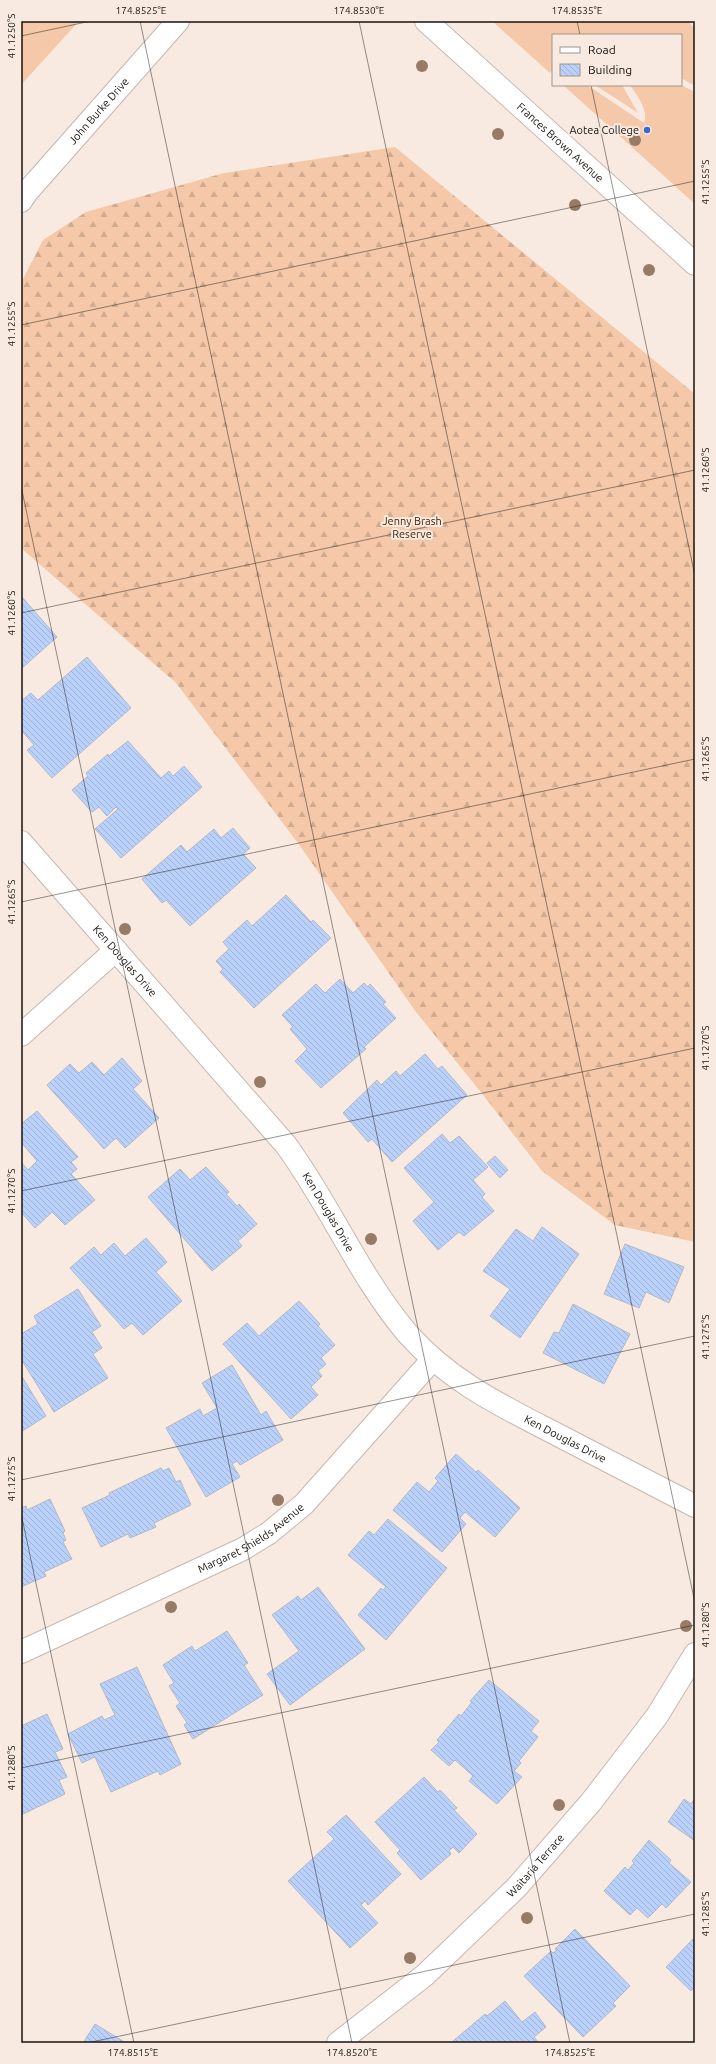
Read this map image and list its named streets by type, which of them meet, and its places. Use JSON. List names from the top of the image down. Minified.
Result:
{"streets":{"street":["John Burke Drive","Frances Brown Avenue","Ken Douglas Drive","Margaret Shields Avenue","Waitaria Terrace"]},"crossings":[["Ken Douglas Drive","Margaret Shields Avenue"]],"parks":["Jenny Brash Reserve"],"places":["Aotea College"],"legend":["Road","Building"],"coordinates":["174.8525°E","174.8530°E","174.8535°E","41.1250°S","41.1255°S","41.1260°S","41.1265°S","41.1270°S","41.1275°S","41.1280°S","41.1285°S","174.8515°E","174.8520°E"]}
